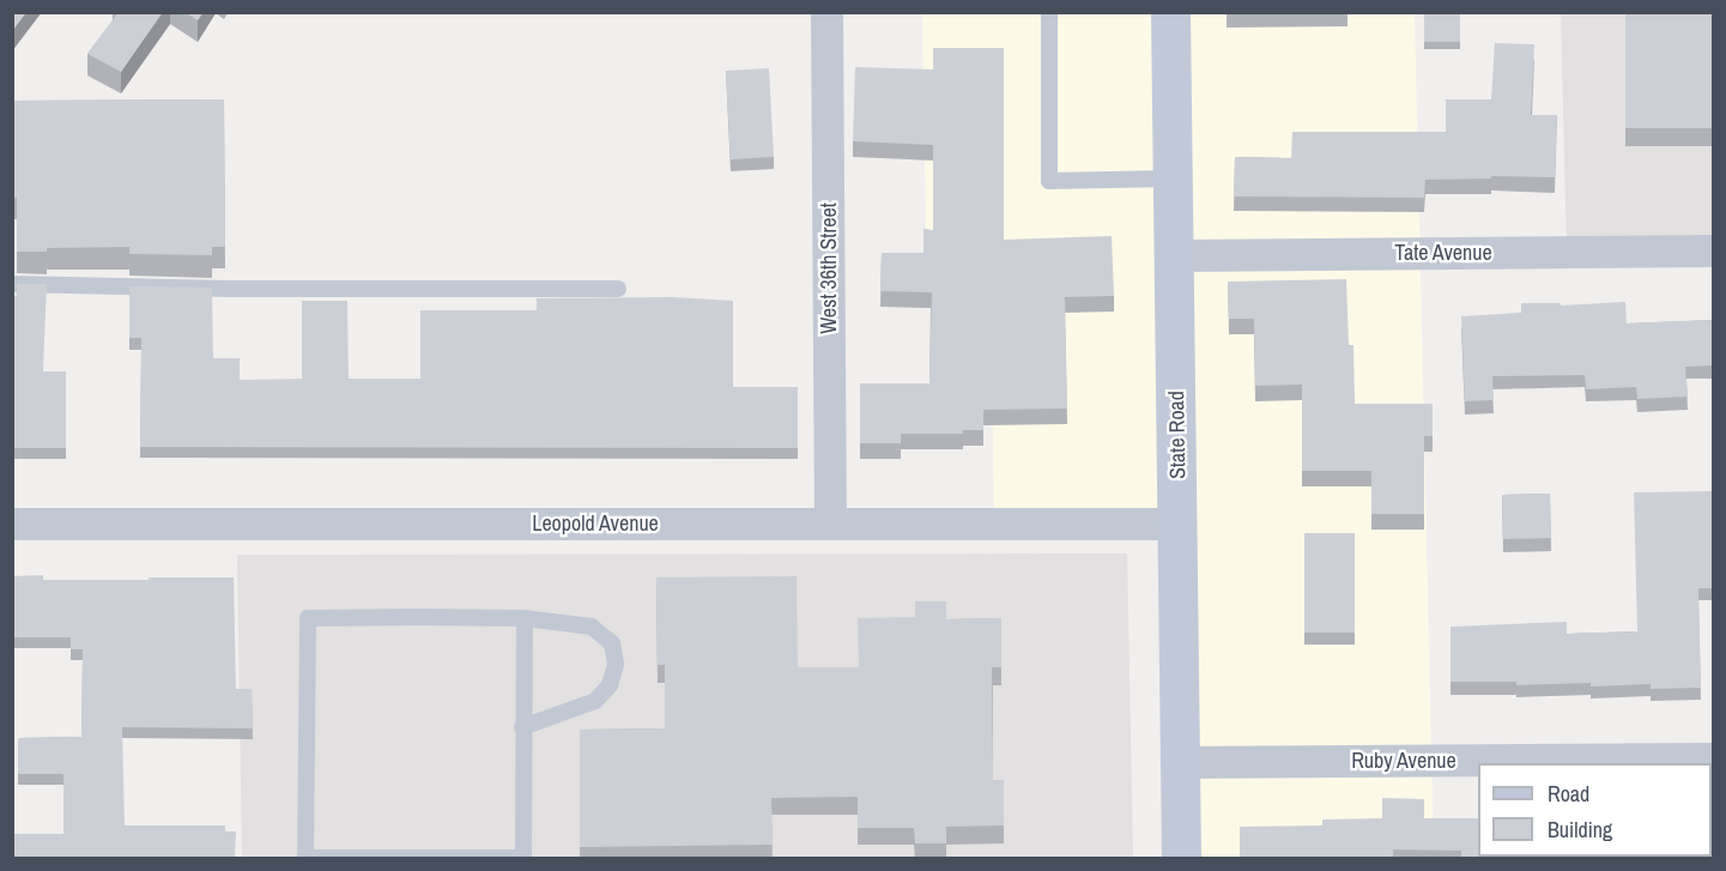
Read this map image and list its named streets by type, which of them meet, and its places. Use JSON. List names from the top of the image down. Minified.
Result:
{"streets":{"main road":["State Road"],"street":["Tate Avenue","West 36th Street","Leopold Avenue","Ruby Avenue"]},"crossings":[["Tate Avenue","State Road"],["West 36th Street","Leopold Avenue"],["State Road","Leopold Avenue"],["State Road","Ruby Avenue"]],"legend":["Road","Building"]}
